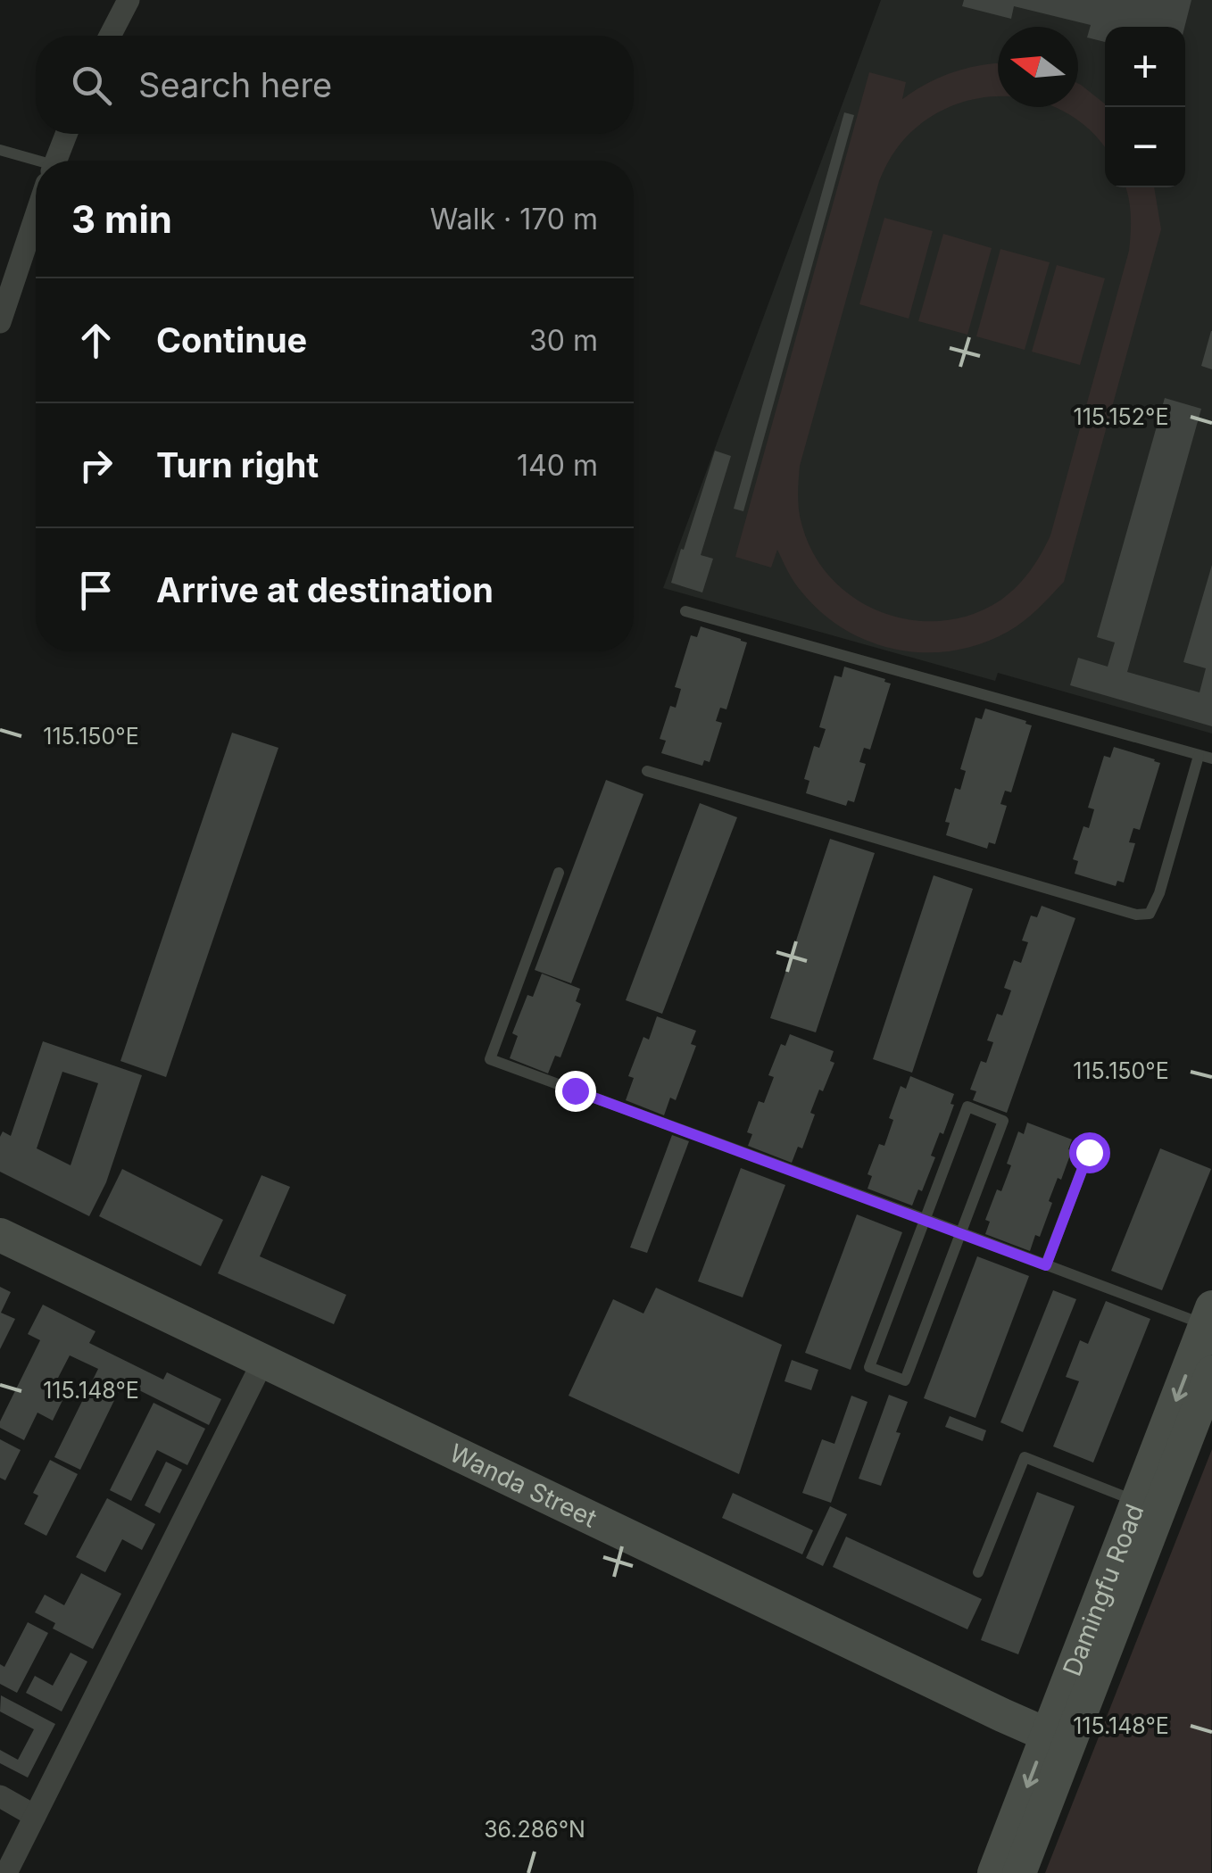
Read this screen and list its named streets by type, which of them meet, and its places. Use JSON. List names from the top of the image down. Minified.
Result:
{"streets":{"street":["Wanda Street","Damingfu Road"]},"crossings":[["Wanda Street","Damingfu Road"]],"north":"left","page":{"map_buttons":["+","−"],"search":"Search here","heading":["3 min","Walk · 170 m"],"list":[["Continue","30 m"],["Turn right","140 m"],"Arrive at destination"]},"coordinates":["115.152°E","115.150°E","115.148°E","36.286°N"]}
